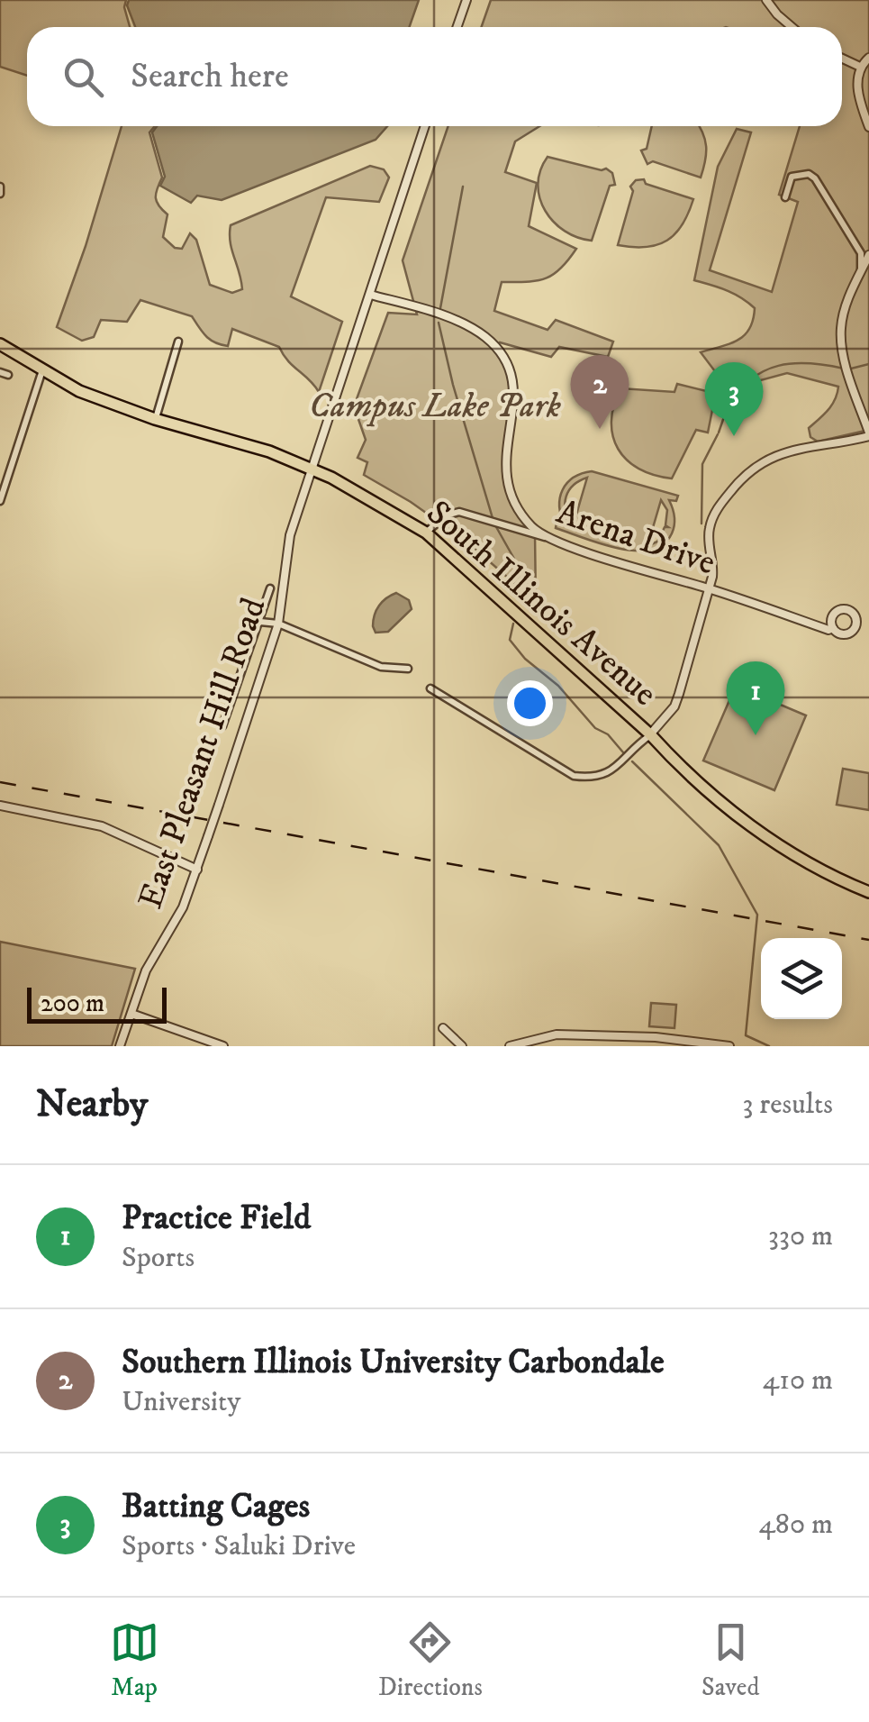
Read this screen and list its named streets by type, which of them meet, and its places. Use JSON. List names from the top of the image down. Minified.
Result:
{"streets":{"highway":["South Illinois Avenue"],"street":["Arena Drive","East Pleasant Hill Road"]},"crossings":[["Arena Drive","East Pleasant Hill Road"],["South Illinois Avenue","East Pleasant Hill Road"]],"parks":["Campus Lake Park"],"scale_bar":"200 m","page":{"search":"Search here","pins":["2","3","1"],"scale":"200 m","heading":["Nearby","3 results"],"list":[{"mark":"1","name":"Practice Field","note":"Sports","value":"330 m"},{"mark":"2","name":"Southern Illinois University Carbondale","note":"University","value":"410 m"},{"mark":"3","name":"Batting Cages","note":"Sports · Saluki Drive","value":"480 m"}],"nav":["Map","Directions","Saved"]}}
